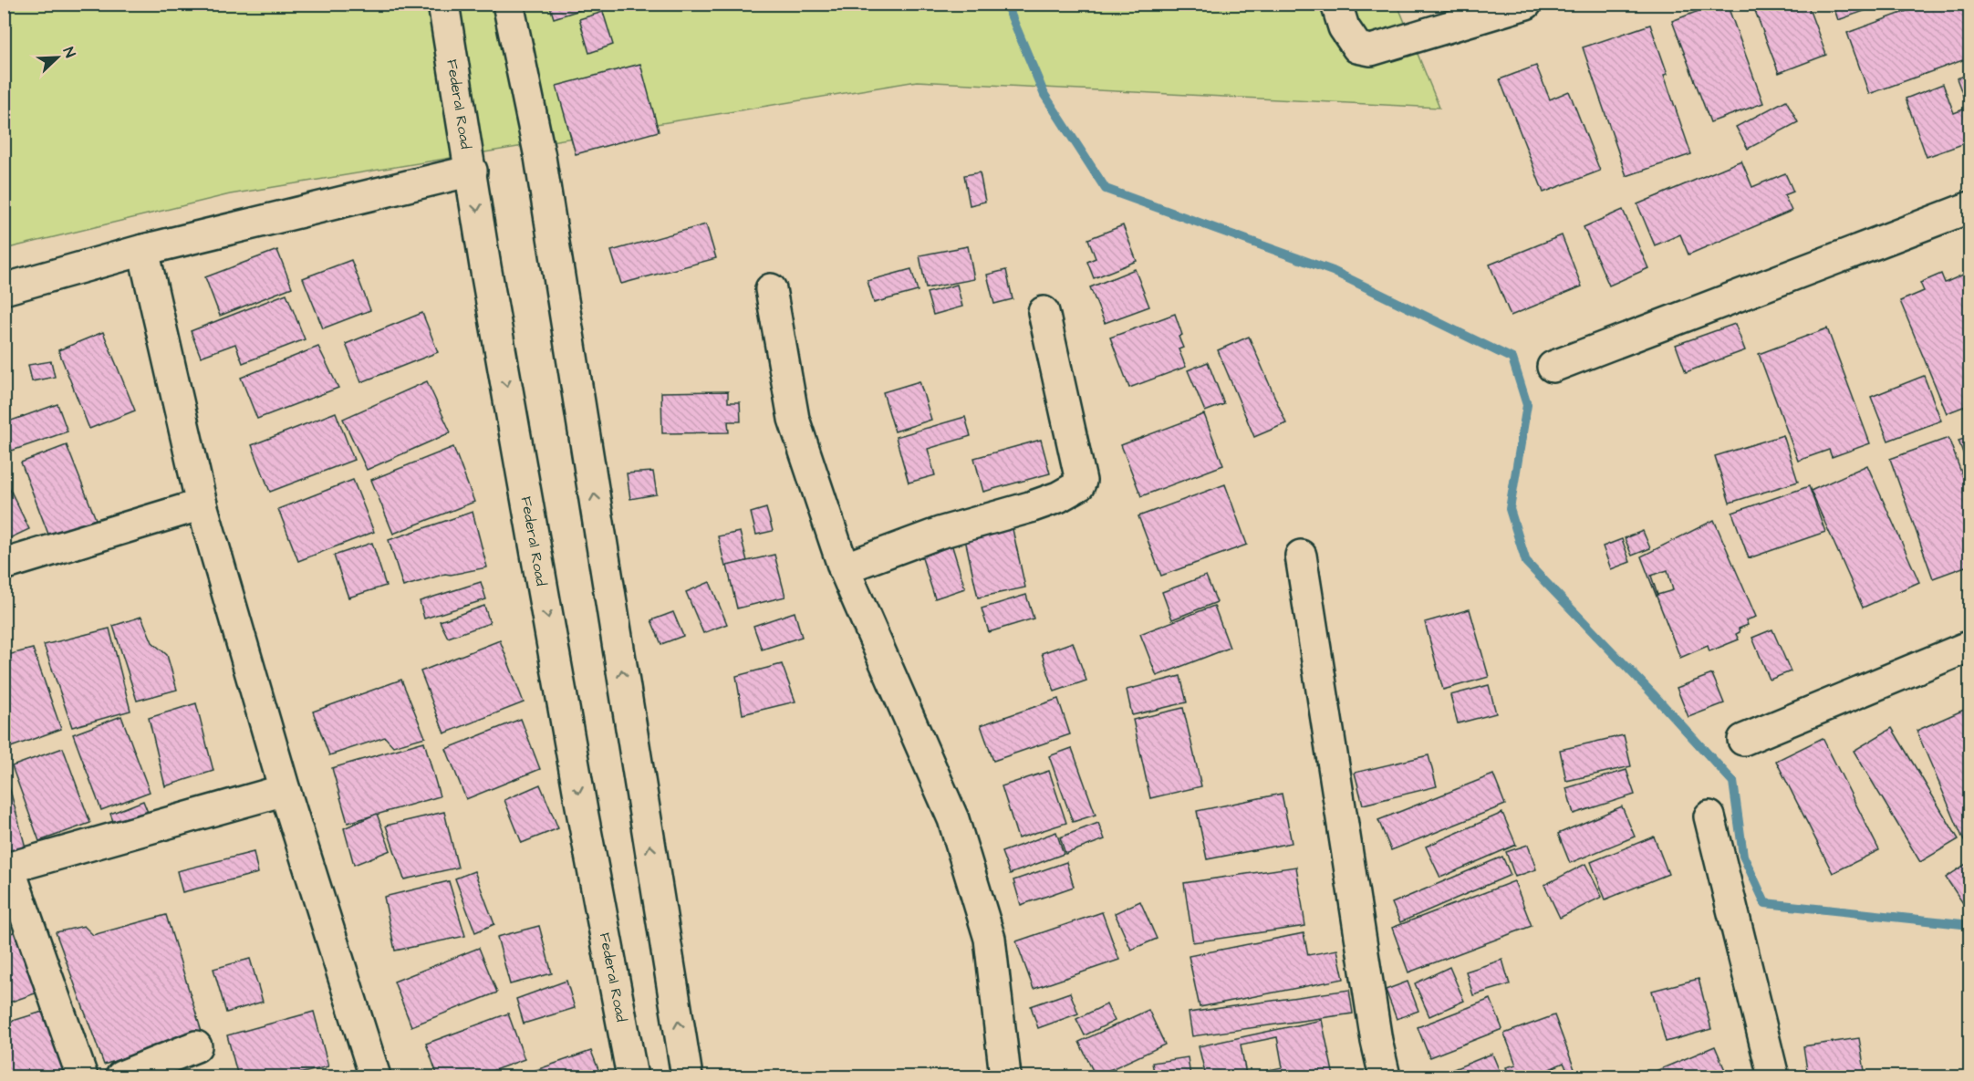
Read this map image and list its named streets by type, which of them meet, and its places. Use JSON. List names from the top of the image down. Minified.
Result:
{"streets":{"street":["Federal Road"]},"north":"top right"}
